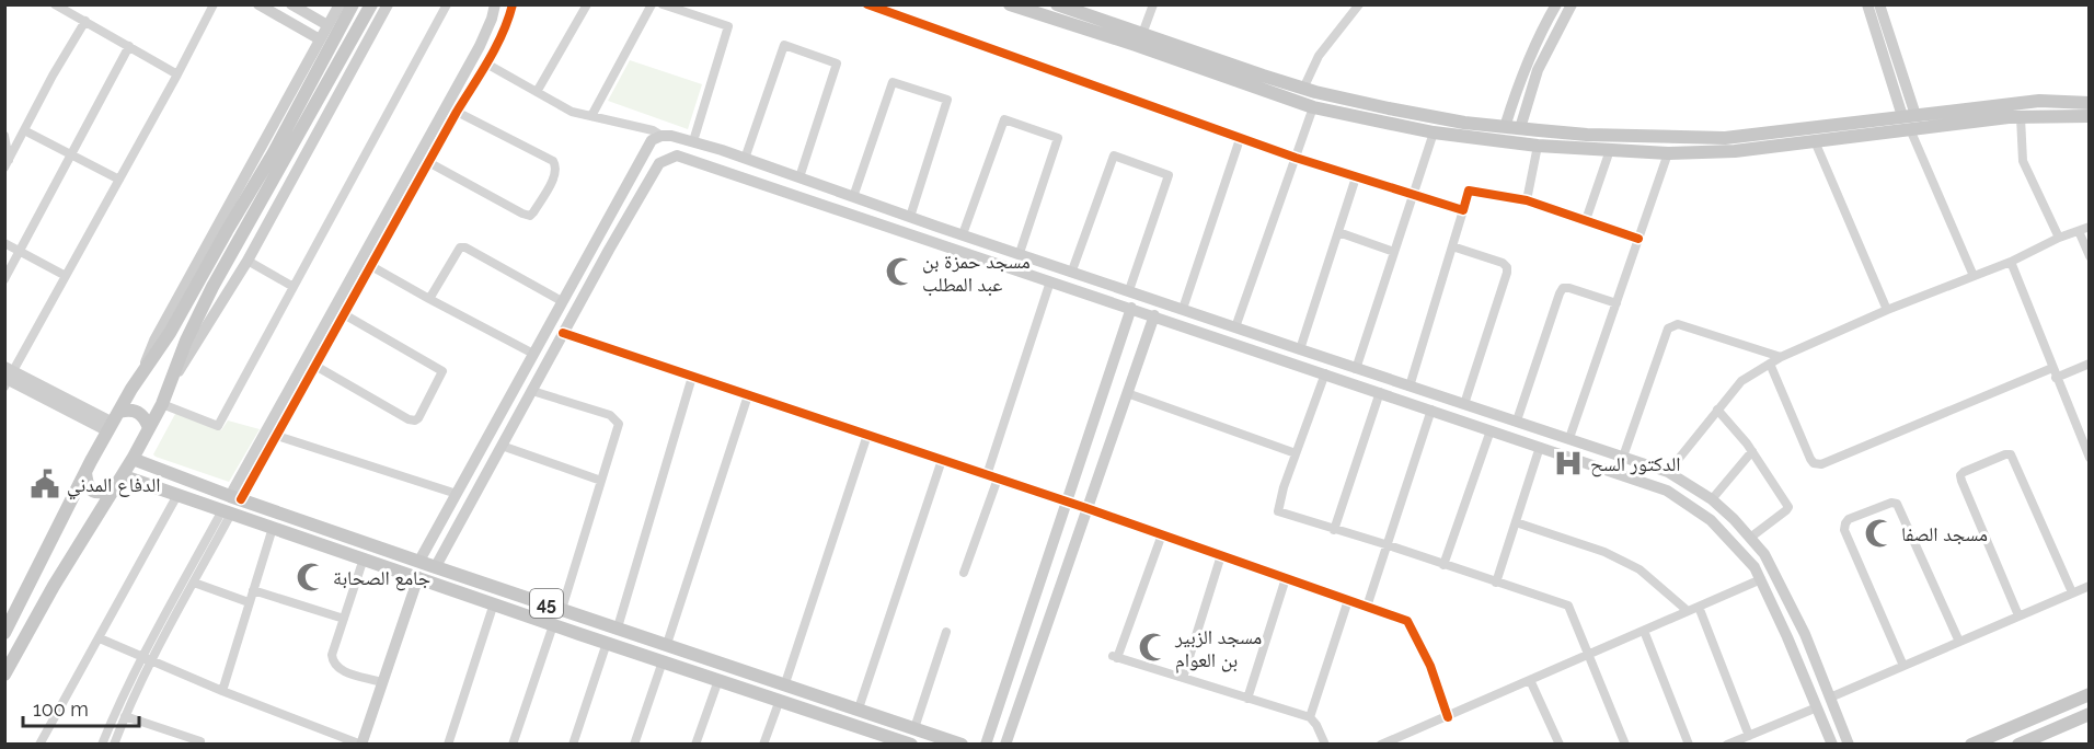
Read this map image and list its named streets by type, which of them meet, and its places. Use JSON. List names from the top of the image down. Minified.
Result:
{"streets":{"main road":["45"]},"places":{"mosque":["مسجد حمزة بن عبد المطلب","مسجد الصفا","جامع الصحابة","مسجد الزبير بن العوام"],"hospital":["الدكتور السح"],"public building":["الدفاع المدني"]},"scale_bar":"100 m"}
